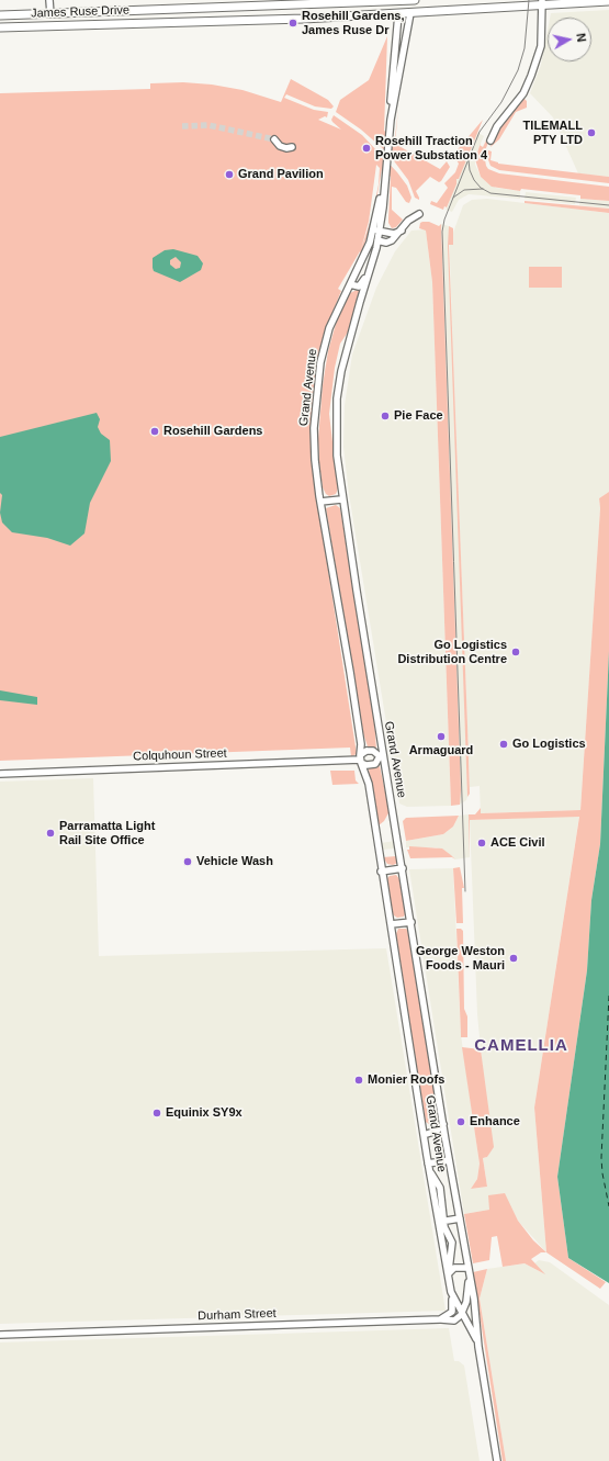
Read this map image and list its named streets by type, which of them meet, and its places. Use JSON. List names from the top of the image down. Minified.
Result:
{"streets":{"main road":["James Ruse Drive"],"street":["Grand Avenue","Colquhoun Street","Durham Street"]},"crossings":[["James Ruse Drive","Grand Avenue"],["Grand Avenue","Colquhoun Street"],["Grand Avenue","Durham Street"]],"districts":["CAMELLIA"],"places":["Rosehill Gardens, James Ruse Dr","TILEMALL PTY LTD","Rosehill Traction Power Substation 4","Grand Pavilion","Pie Face","Rosehill Gardens","Go Logistics Distribution Centre","Armaguard","Go Logistics","Parramatta Light Rail Site Office","ACE Civil","Vehicle Wash","George Weston Foods - Mauri","Monier Roofs","Equinix SY9x","Enhance"],"north":"right"}
